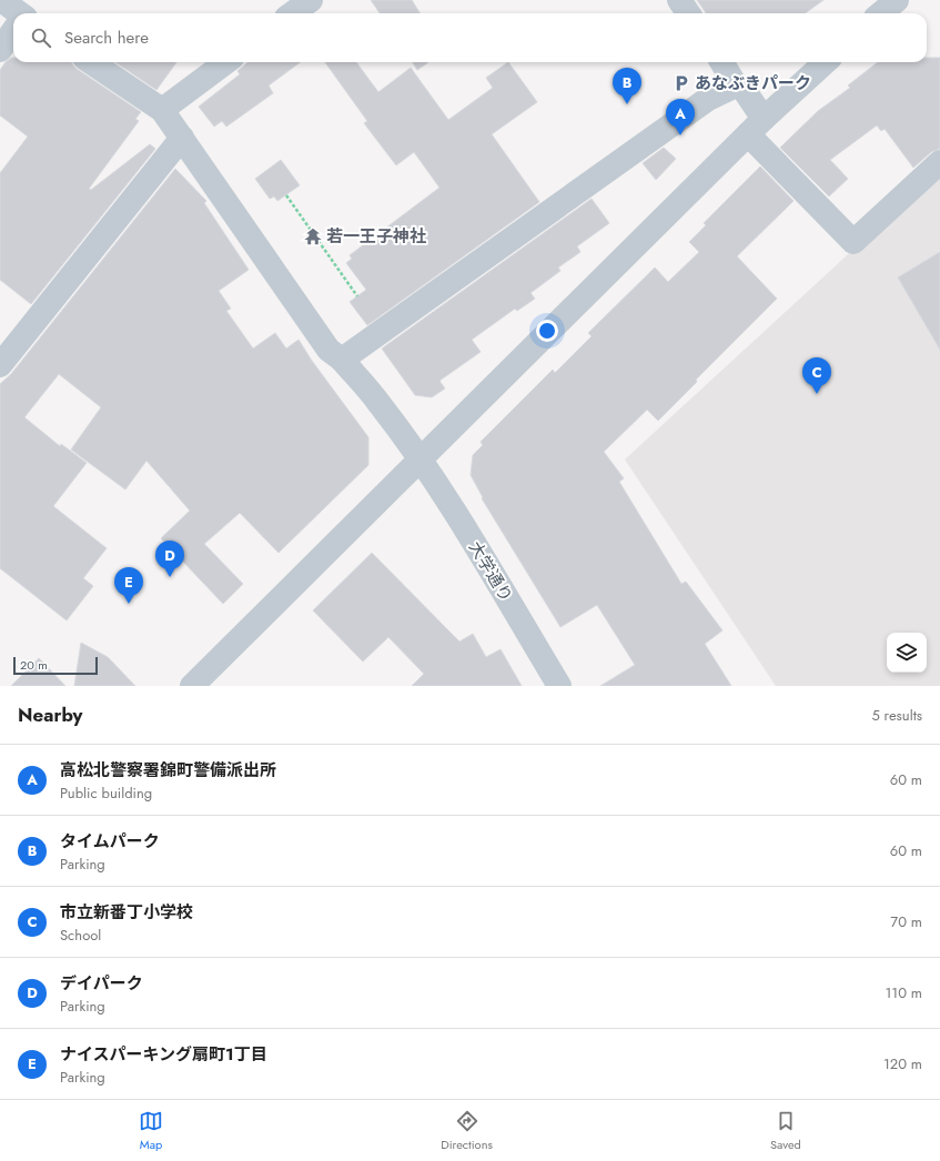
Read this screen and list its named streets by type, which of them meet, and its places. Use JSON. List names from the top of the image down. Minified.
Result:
{"streets":{"street":["大学通り"]},"places":{"parking":["あなぶきパーク"],"temple":["若一王子神社"]},"scale_bar":"20 m","page":{"search":"Search here","pins":["B","A","C","D","E"],"scale":"20 m","heading":["Nearby","5 results"],"list":[{"mark":"A","name":"高松北警察署錦町警備派出所","note":"Public building","value":"60 m"},{"mark":"B","name":"タイムパーク","note":"Parking","value":"60 m"},{"mark":"C","name":"市立新番丁小学校","note":"School","value":"70 m"},{"mark":"D","name":"デイパーク","note":"Parking","value":"110 m"},{"mark":"E","name":"ナイスパーキング扇町1丁目","note":"Parking","value":"120 m"}],"nav":["Map","Directions","Saved"]}}
